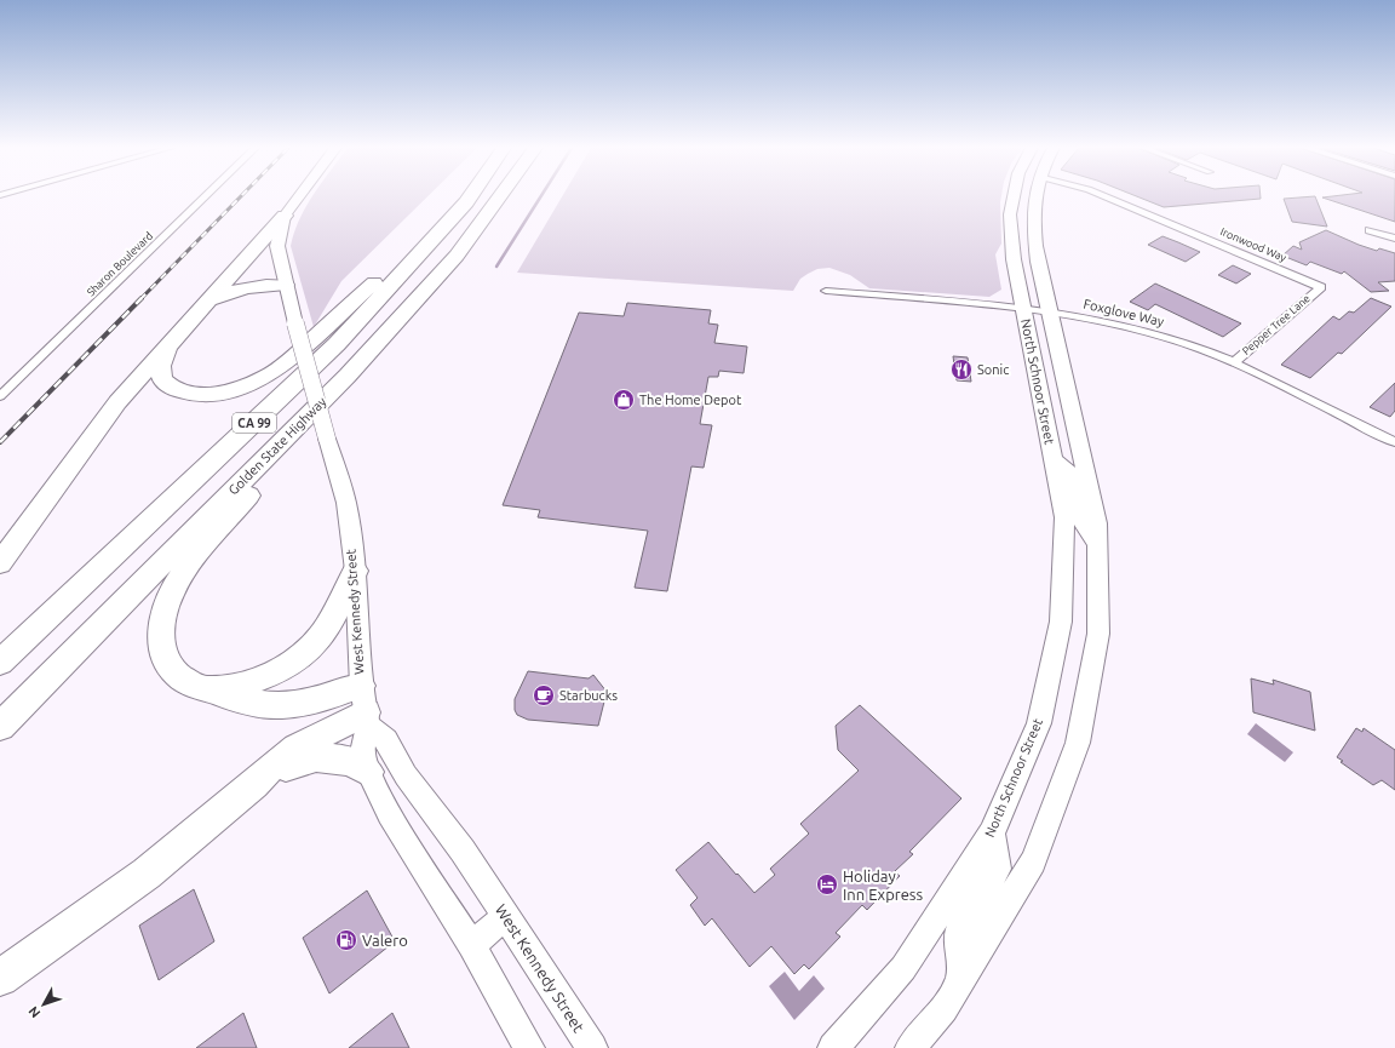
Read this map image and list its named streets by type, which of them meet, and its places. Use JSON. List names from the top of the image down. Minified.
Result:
{"streets":{"highway":["CA 99","Golden State Highway"],"street":["Ironwood Way","Sharon Boulevard","Foxglove Way","Pepper Tree Lane","North Schnoor Street","West Kennedy Street"]},"crossings":[["Ironwood Way","Pepper Tree Lane"],["Foxglove Way","Pepper Tree Lane"],["Foxglove Way","North Schnoor Street"]],"places":{"restaurant":["Sonic"],"shop":["The Home Depot"],"cafe":["Starbucks"],"hotel":["Holiday Inn Express"],"fuel station":["Valero"]},"north":"bottom left"}
